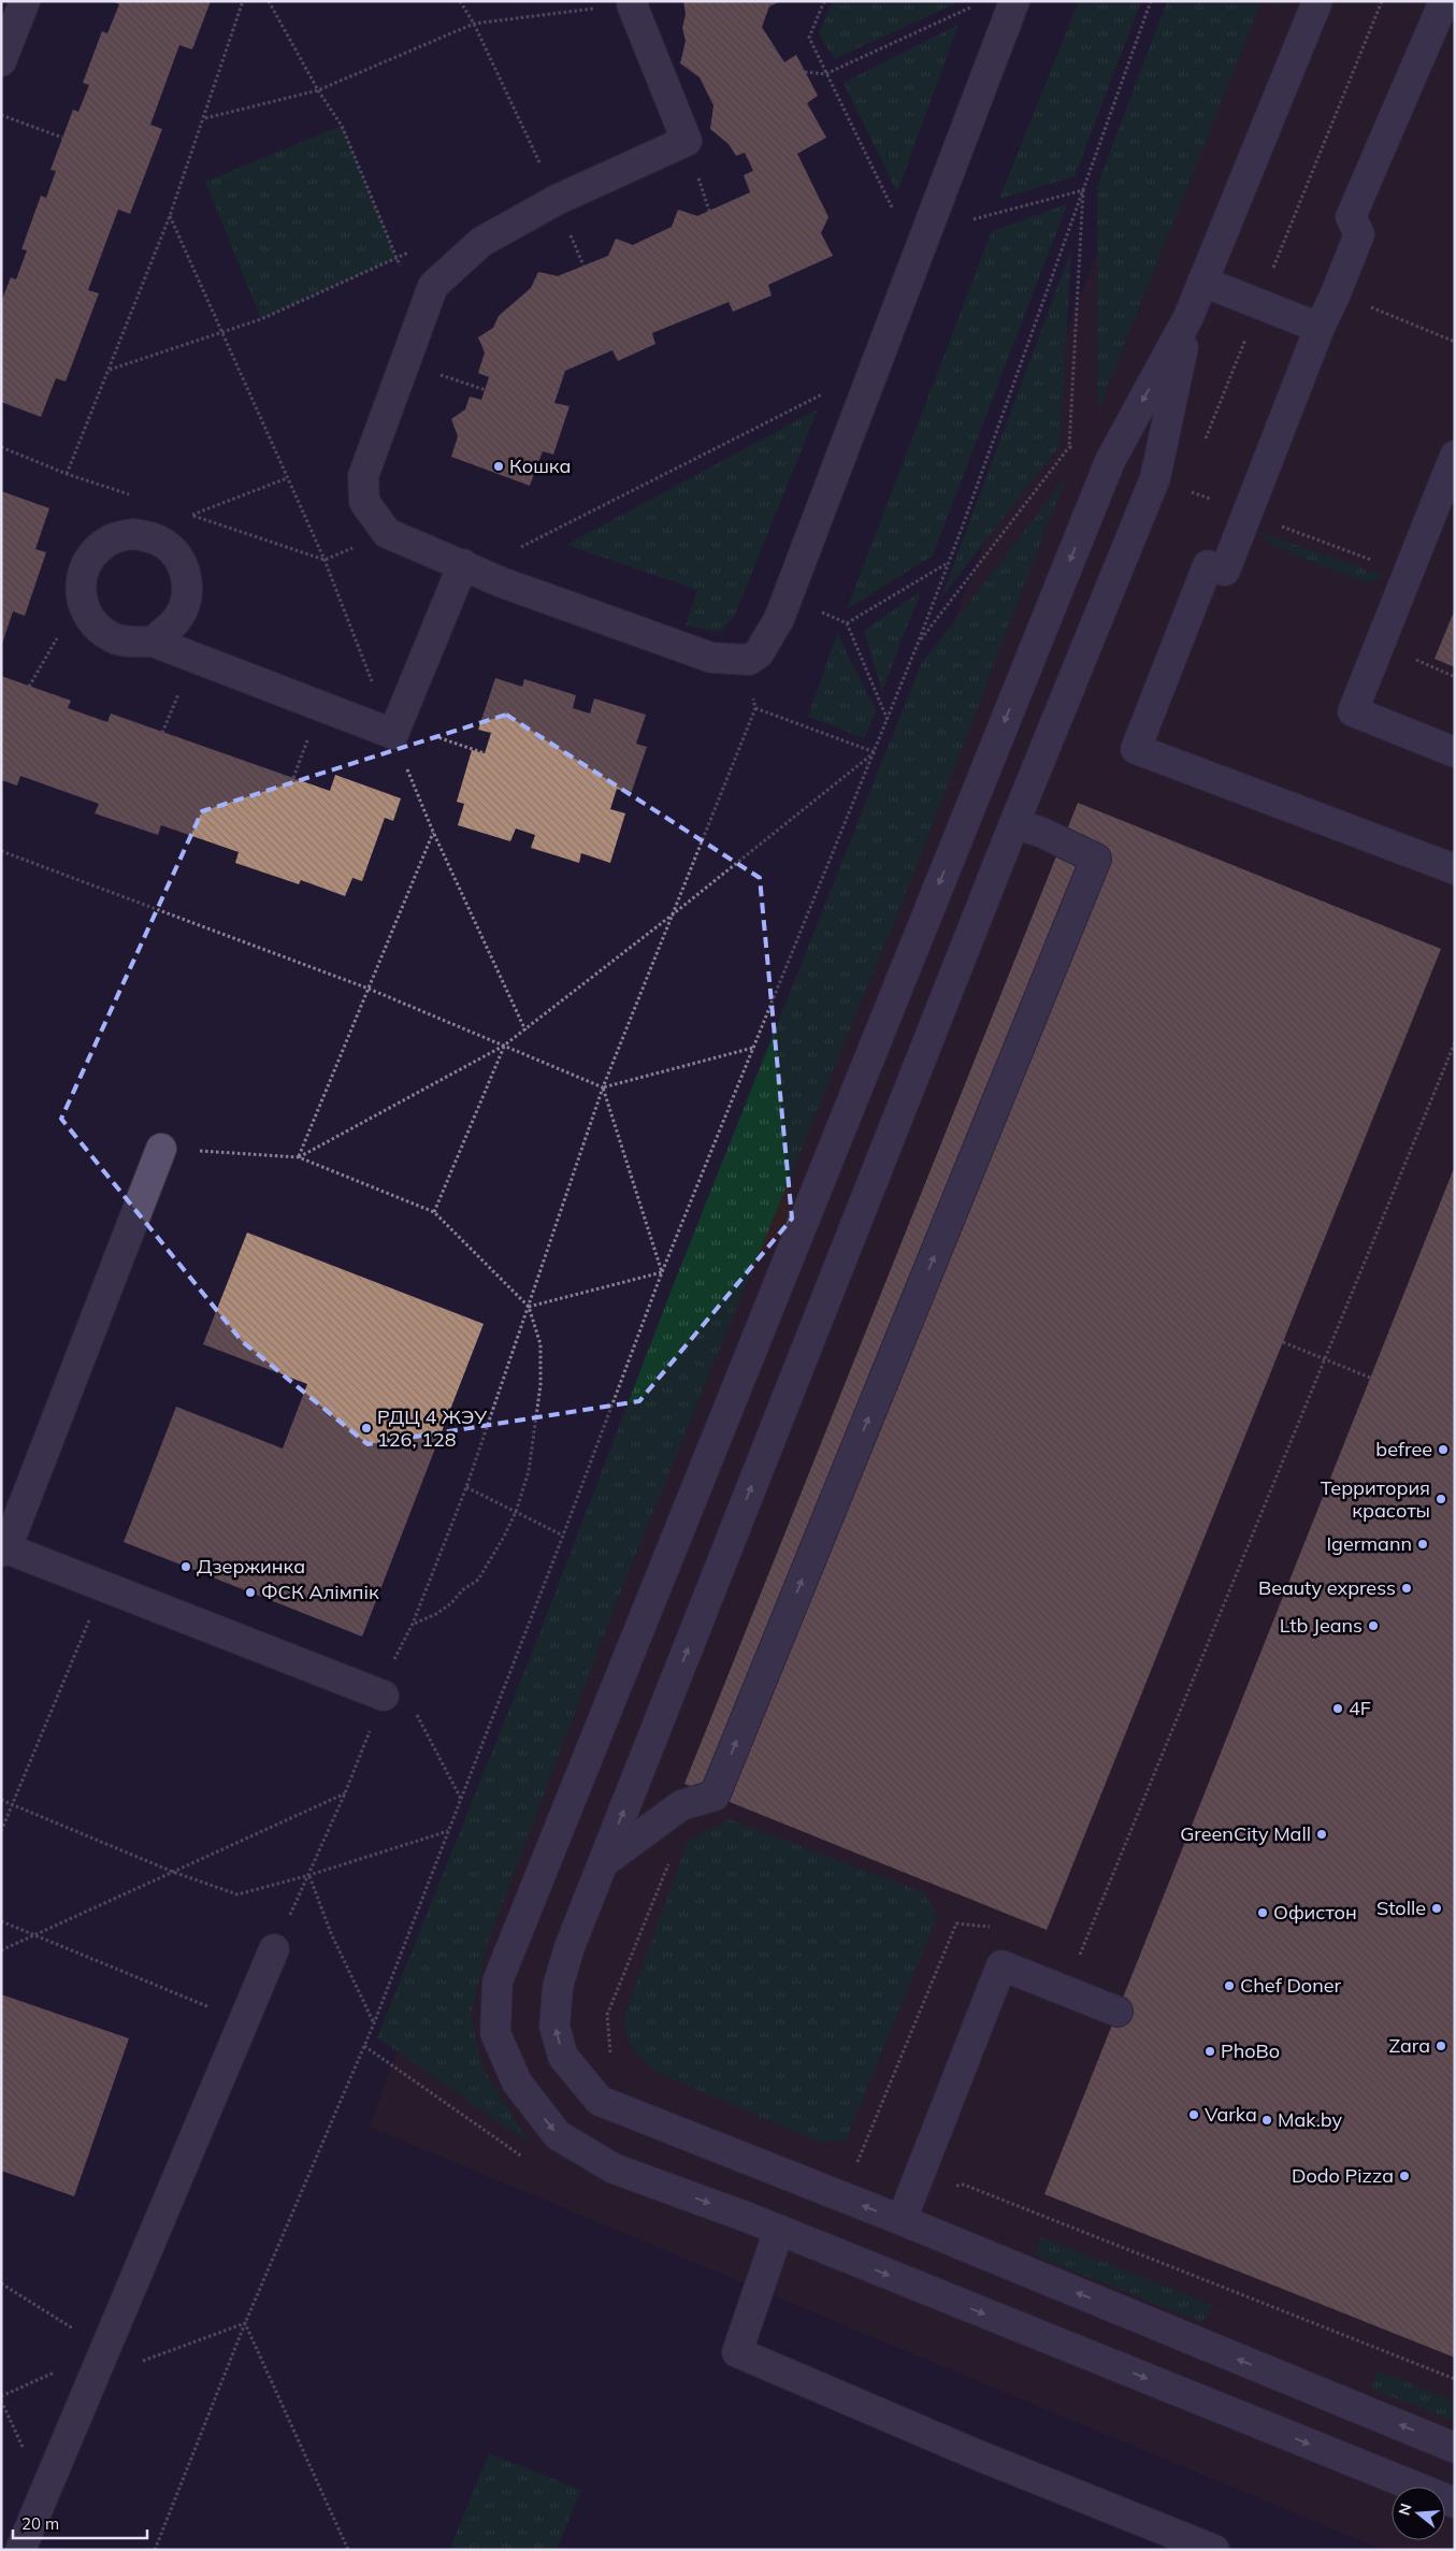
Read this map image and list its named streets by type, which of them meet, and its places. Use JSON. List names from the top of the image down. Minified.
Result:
{"places":["Кошка","РДЦ 4 ЖЭУ 126, 128","befree","Территория красоты","Igermann","Дзержинка","Beauty express","ФСК Алімпік","Ltb Jeans","4F","GreenCity Mall","Stolle","Офистон","Chef Doner","Zara","PhoBo","Varka","Mak.by","Dodo Pizza"],"scale_bar":"20 m","north":"left"}
